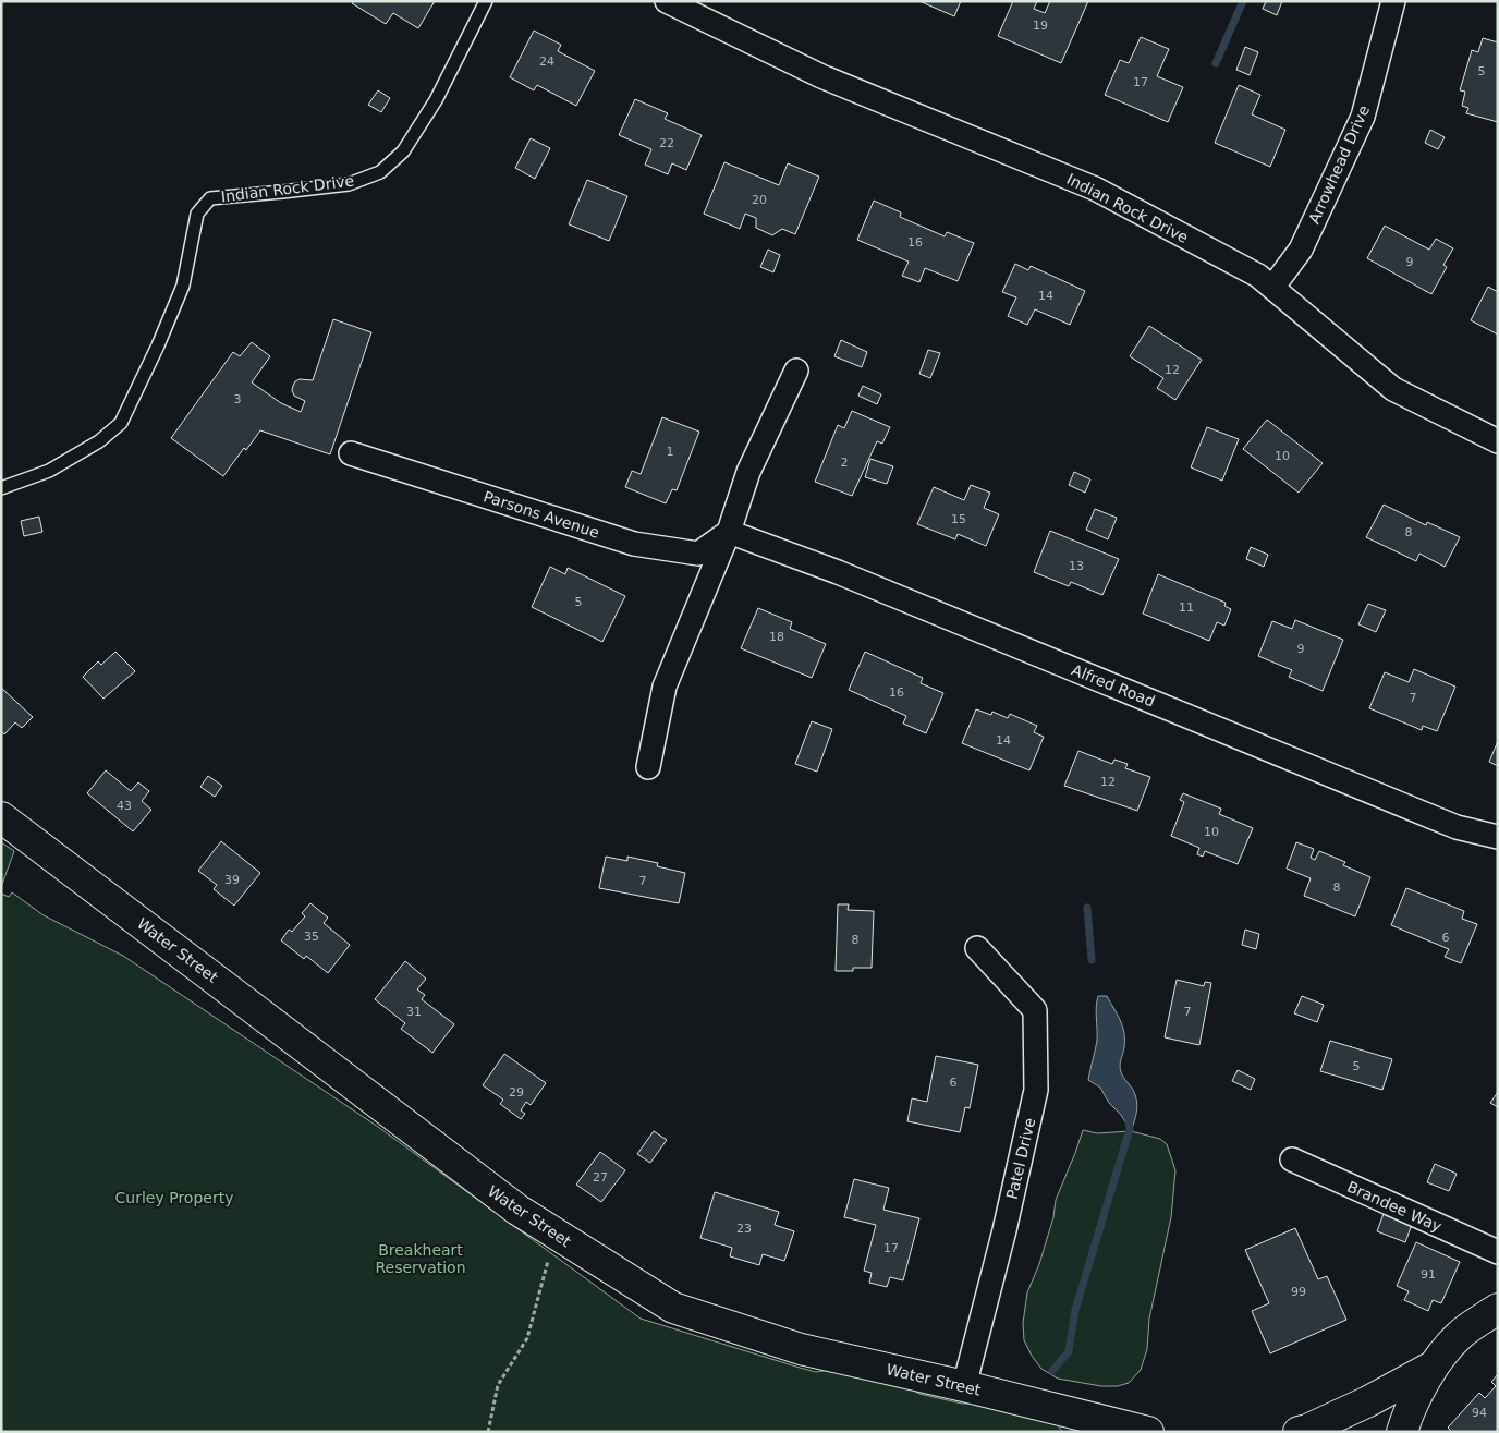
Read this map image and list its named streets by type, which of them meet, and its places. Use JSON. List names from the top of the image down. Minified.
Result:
{"streets":{"main road":["Water Street"],"street":["Arrowhead Drive","Indian Rock Drive","Parsons Avenue","Alfred Road","Patel Drive","Brandee Way"]},"crossings":[["Arrowhead Drive","Indian Rock Drive"],["Parsons Avenue","Alfred Road"],["Water Street","Patel Drive"]],"parks":["Curley Property","Breakheart Reservation"],"house_numbers":["19","24","5","17","22","20","16","9","14","12","3","1","10","2","15","8","13","5","11","18","9","16","7","14","12","43","10","39","7","8","35","6","8","31","7","5","6","29","27","23","17","91","99","94"]}
